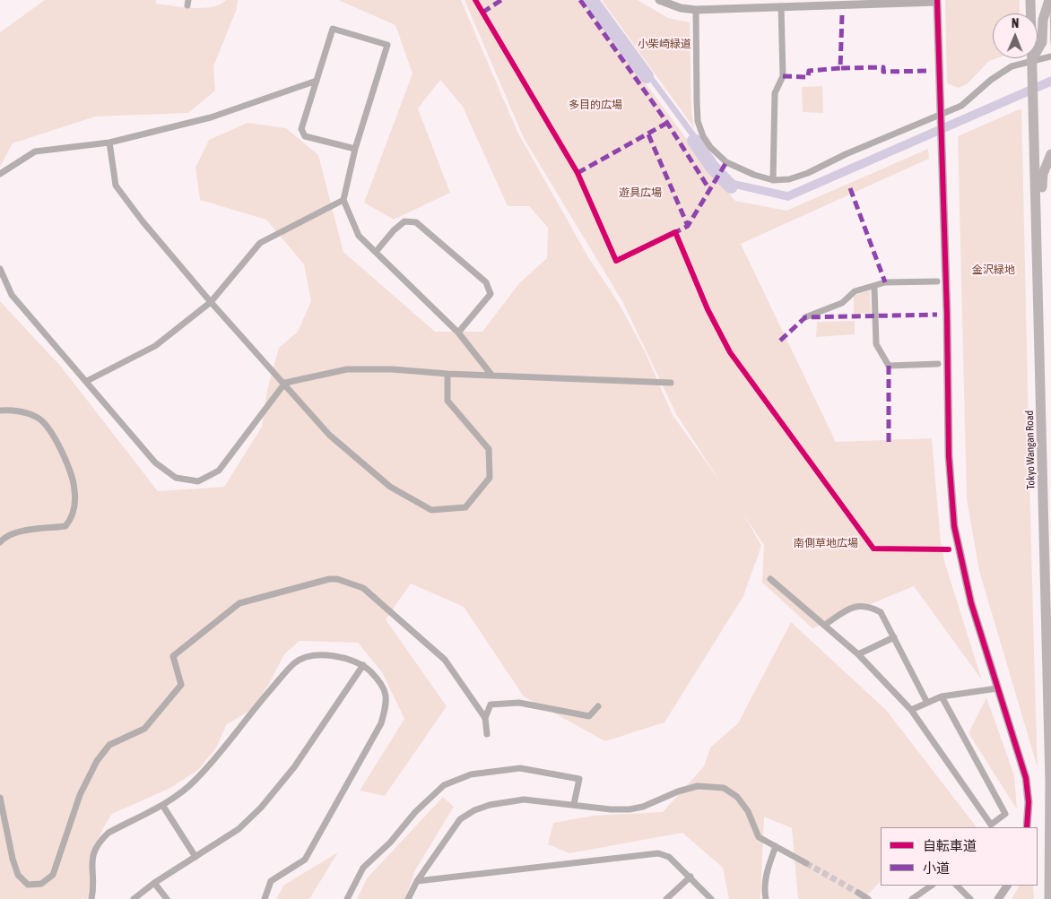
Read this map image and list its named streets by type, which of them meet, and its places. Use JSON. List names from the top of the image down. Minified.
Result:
{"streets":{"highway":["Tokyo Wangan Road"]},"parks":["小柴崎緑道","多目的広場","遊具広場","金沢緑地","南側草地広場"],"legend":["自転車道","小道"],"north":"top"}
